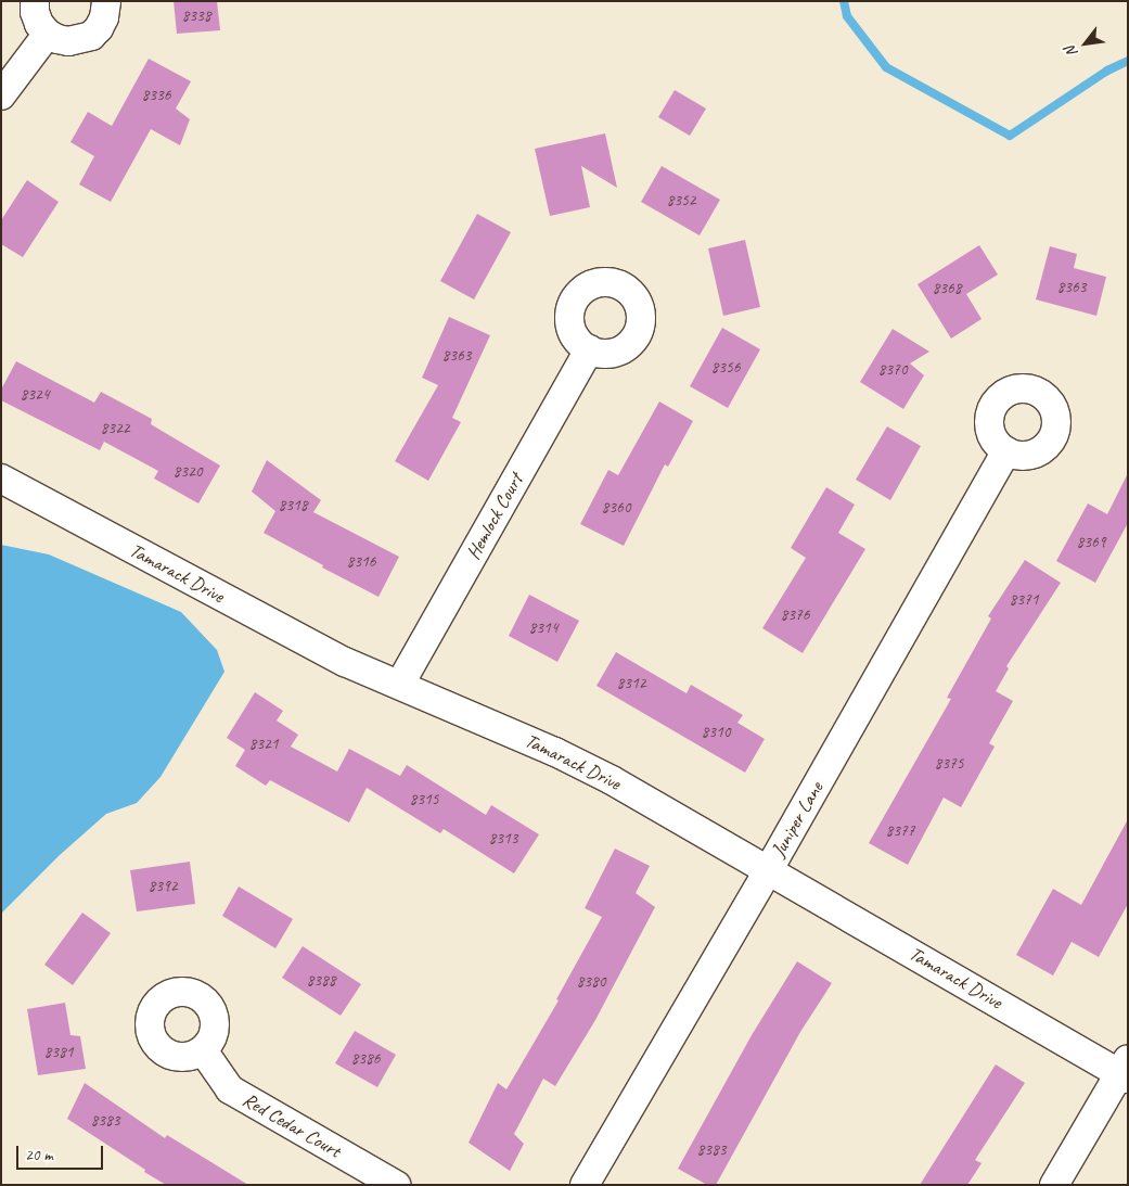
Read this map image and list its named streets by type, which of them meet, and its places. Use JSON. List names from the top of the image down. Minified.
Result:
{"streets":{"street":["Hemlock Court","Tamarack Drive","Juniper Lane","Red Cedar Court"]},"crossings":[["Hemlock Court","Tamarack Drive"],["Tamarack Drive","Juniper Lane"]],"house_numbers":["8338","8336","8352","8363","8368","8363","8356","8370","8324","8322","8320","8318","8360","8369","8316","8371","8376","8314","8312","8310","8321","8375","8315","8377","8313","8392","8388","8380","8381","8386","8383","8383"],"scale_bar":"20 m","north":"bottom left"}
